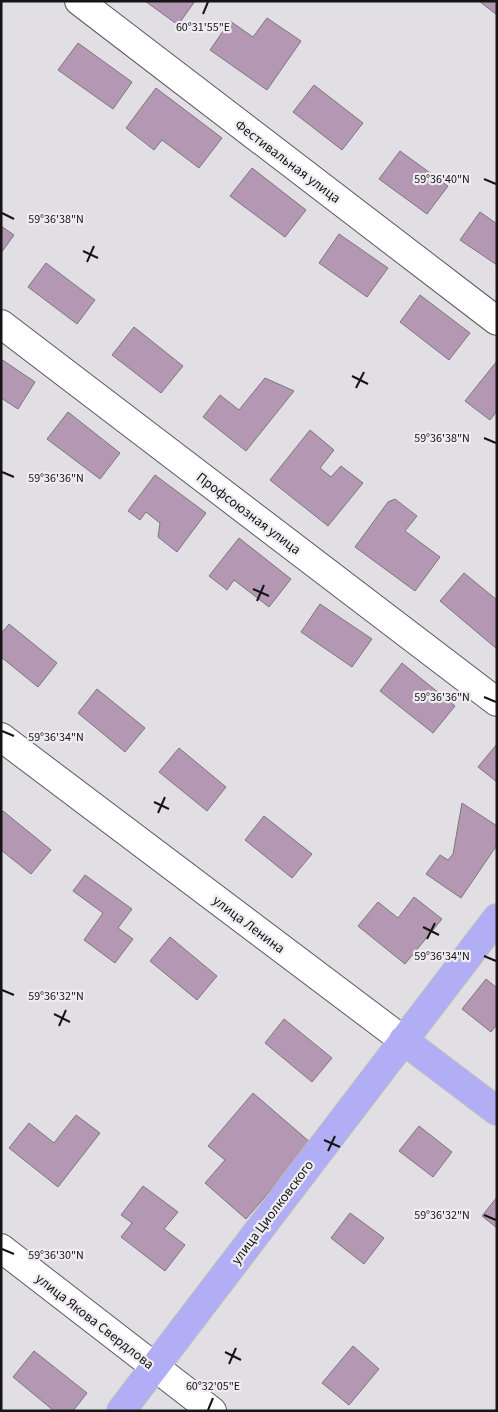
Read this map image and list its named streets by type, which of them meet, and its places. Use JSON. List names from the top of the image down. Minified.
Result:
{"streets":{"main road":["улица Ленина","улица Циолковского"],"street":["Фестивальная улица","Профсоюзная улица","улица Якова Свердлова"]},"crossings":[["улица Ленина","улица Циолковского"],["улица Циолковского","улица Якова Свердлова"]],"coordinates":["60°31'55\"E","59°36'40\"N","59°36'38\"N","59°36'36\"N","59°36'34\"N","59°36'32\"N","59°36'30\"N","60°32'05\"E"]}
